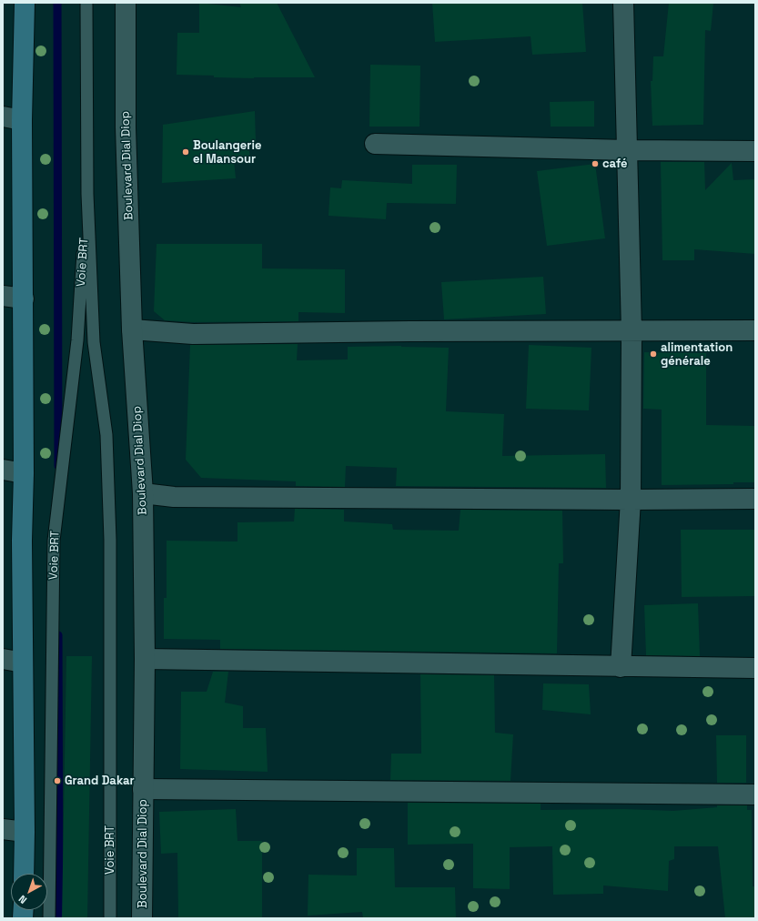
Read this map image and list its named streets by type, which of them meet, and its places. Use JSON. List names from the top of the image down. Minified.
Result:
{"streets":{"street":["Boulevard Dial Diop"],"lane":["Voie BRT"]},"places":["Boulangerie el Mansour","café","alimentation générale","Grand Dakar"],"north":"bottom left"}
